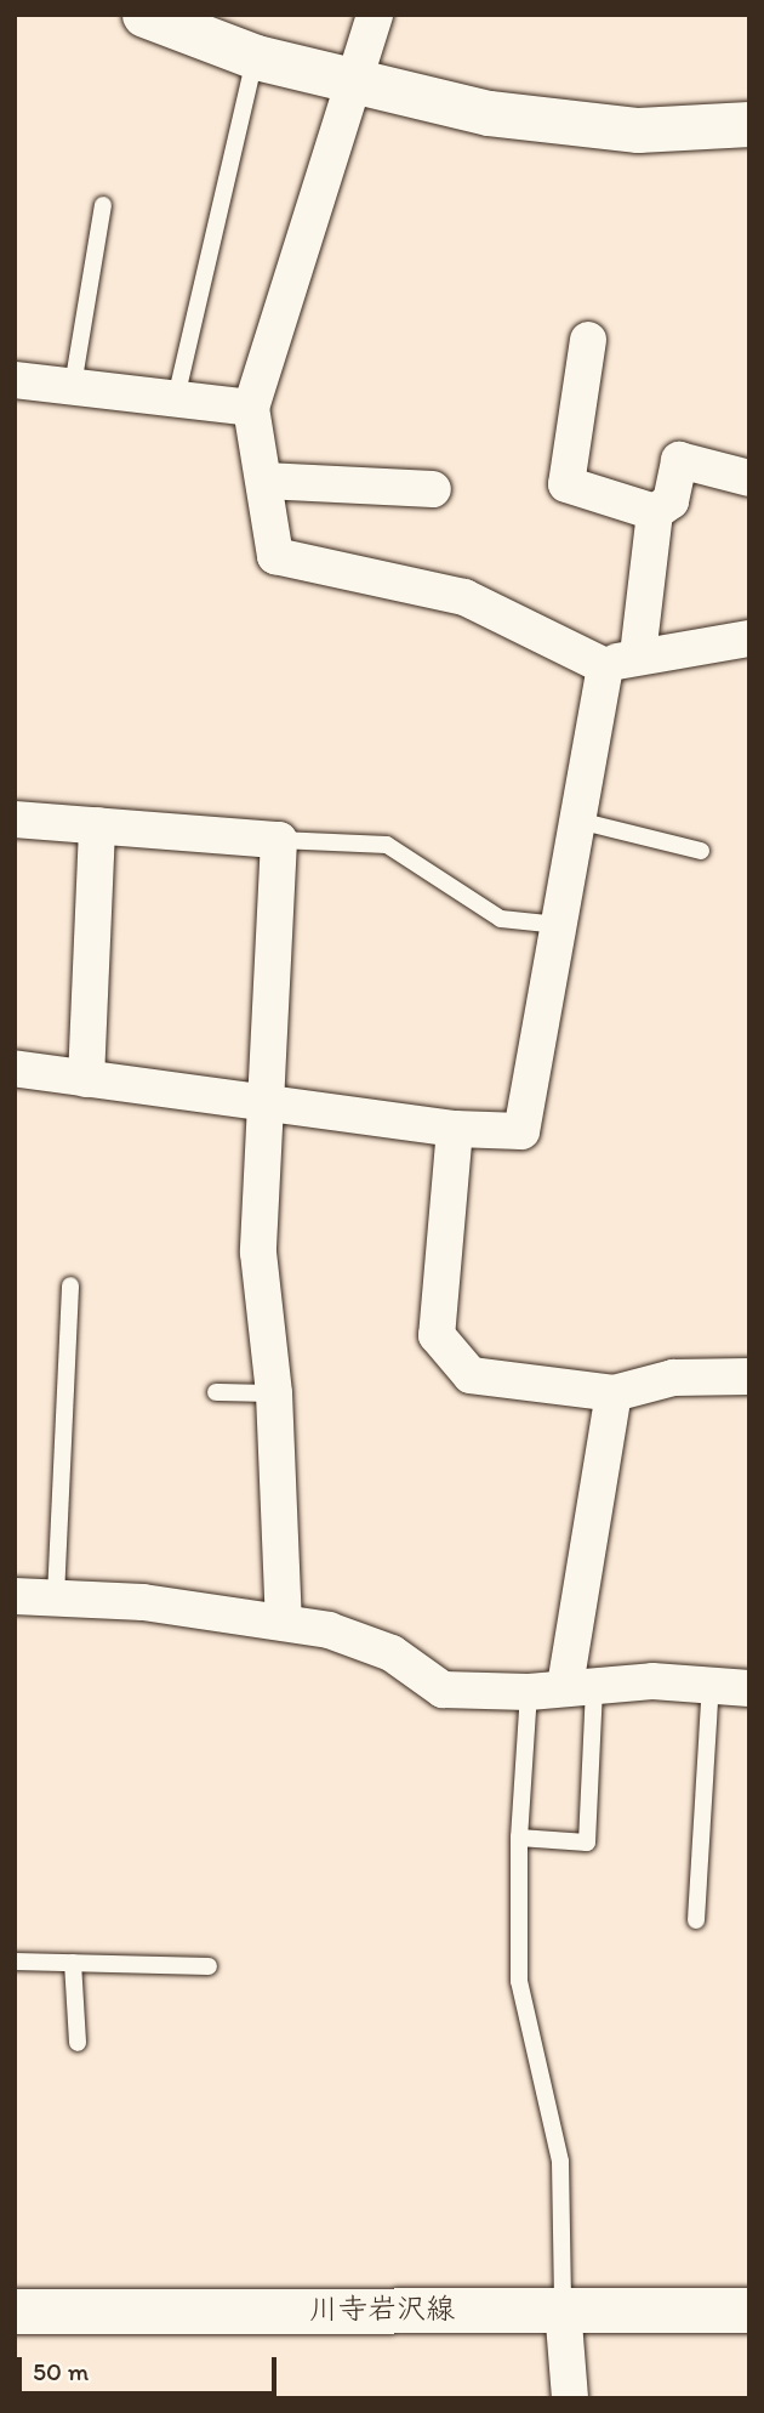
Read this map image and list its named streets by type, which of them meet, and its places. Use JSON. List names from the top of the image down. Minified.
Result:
{"streets":{"street":["川寺岩沢線"]},"scale_bar":"50 m"}
